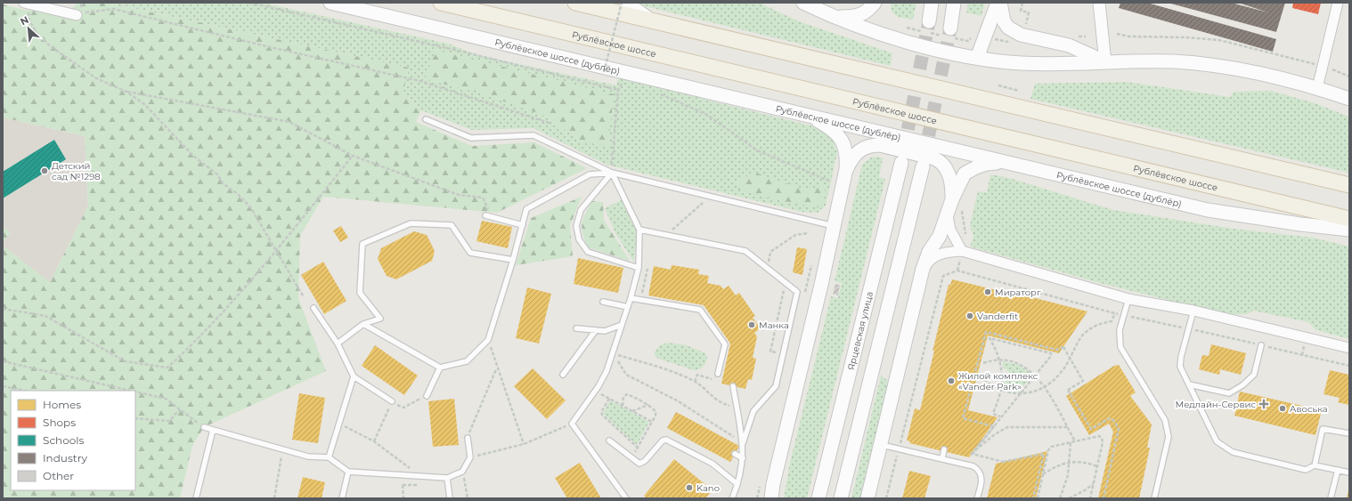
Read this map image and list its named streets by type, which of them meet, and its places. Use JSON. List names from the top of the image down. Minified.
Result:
{"streets":{"main road":["Рублёвское шоссе","Рублёвское шоссе (дублёр)","Ярцевская улица"]},"places":{"other":["Детский сад №1298","Мираторг","Vanderfit","Манка","Жилой комплекс «Vander Park»","Авоська","Kano"],"health":["Медлайн-Сервис"]},"legend":["Homes","Shops","Schools","Industry","Other"],"north":"top left"}
